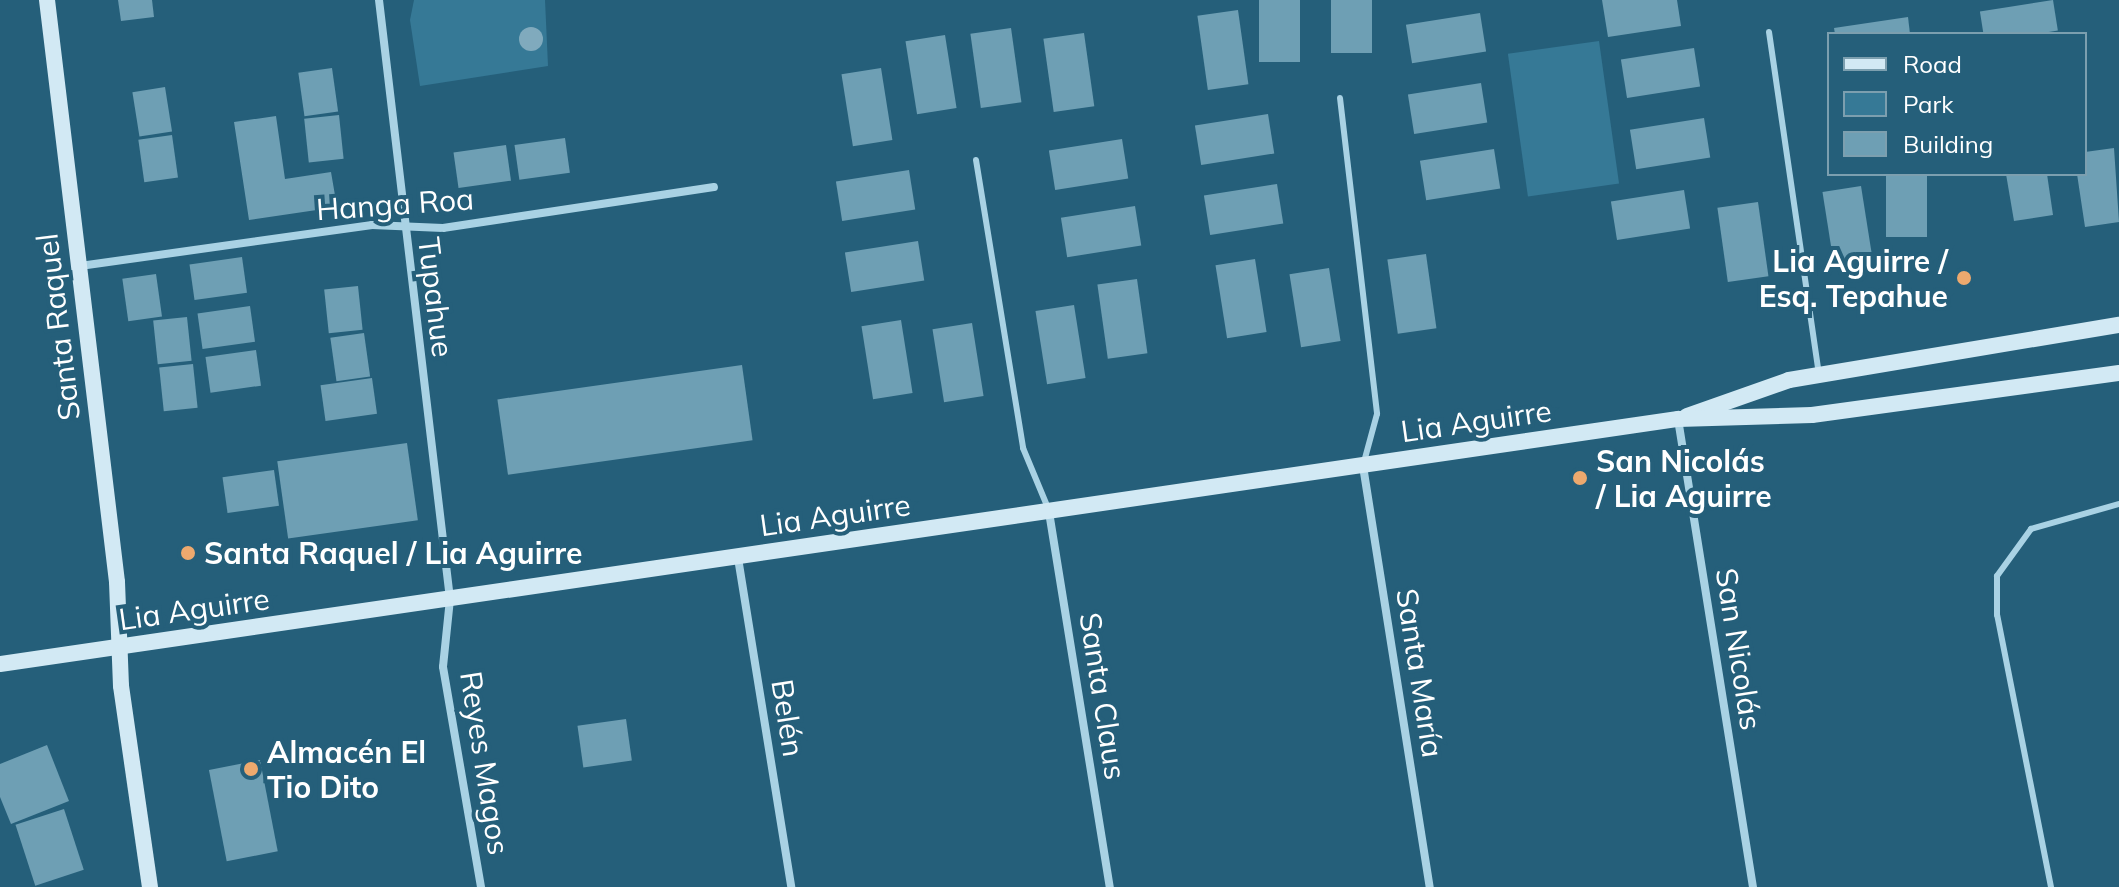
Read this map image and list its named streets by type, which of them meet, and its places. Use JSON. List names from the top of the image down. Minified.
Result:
{"streets":{"main road":["Santa Raquel","Lia Aguirre"],"street":["Hanga Roa","Tupahue","San Nicolás","Santa María","Santa Claus","Belén","Reyes Magos"]},"crossings":[["Hanga Roa","Tupahue"],["Hanga Roa","Santa Raquel"],["Tupahue","Lia Aguirre"],["Tupahue","Reyes Magos"],["Santa Raquel","Lia Aguirre"],["Lia Aguirre","San Nicolás"],["Lia Aguirre","Santa María"],["Lia Aguirre","Santa Claus"],["Lia Aguirre","Belén"],["Lia Aguirre","Reyes Magos"]],"places":["Lia Aguirre / Esq. Tepahue","San Nicolás / Lia Aguirre","Santa Raquel / Lia Aguirre","Almacén El Tio Dito"],"legend":["Road","Park","Building"]}
